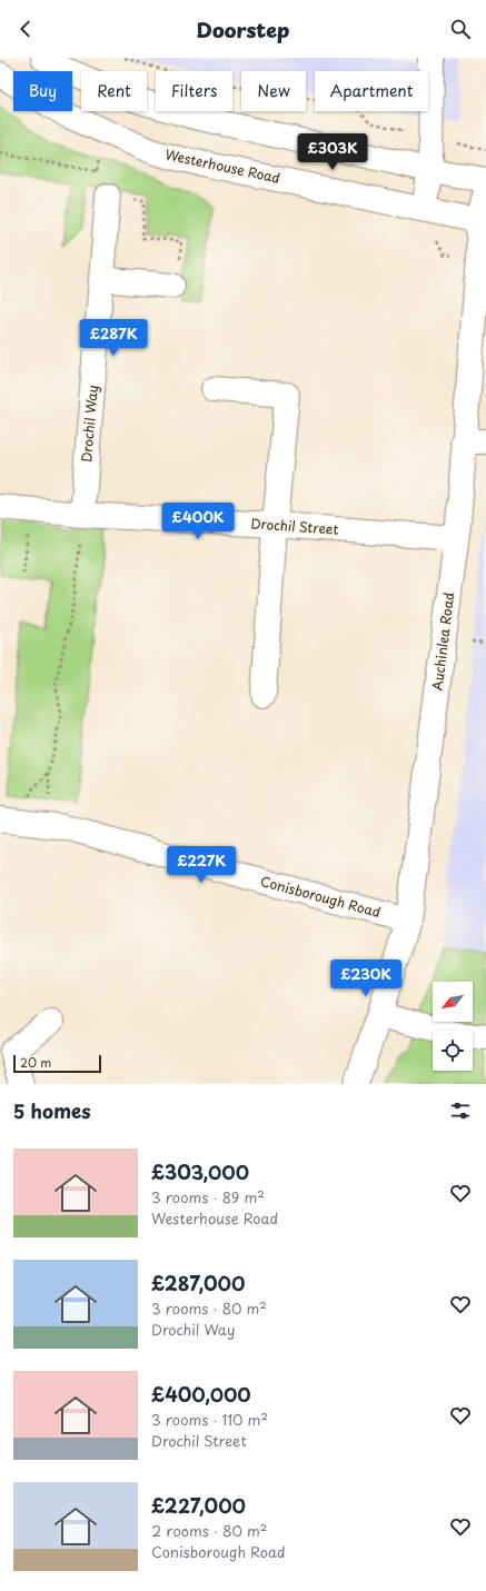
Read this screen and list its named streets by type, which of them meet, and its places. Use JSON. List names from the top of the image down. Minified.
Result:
{"streets":{"street":["Westerhouse Road","Drochil Way","Drochil Street","Auchinlea Road","Conisborough Road"]},"crossings":[["Westerhouse Road","Auchinlea Road"],["Drochil Way","Drochil Street"],["Drochil Street","Auchinlea Road"],["Auchinlea Road","Conisborough Road"]],"scale_bar":"20 m","north":"bottom left","page":{"header":"Doorstep","chip":["Buy","Rent","Filters","New","Apartment"],"price":["£303K","£287K","£400K","£227K","£230K"],"scale":"20 m","heading":"5 homes","list":[{"name":"£303,000","note":"3 rooms · 89 m² · Westerhouse Road"},{"name":"£287,000","note":"3 rooms · 80 m² · Drochil Way"},{"name":"£400,000","note":"3 rooms · 110 m² · Drochil Street"},{"name":"£227,000","note":"2 rooms · 80 m² · Conisborough Road"}]}}
